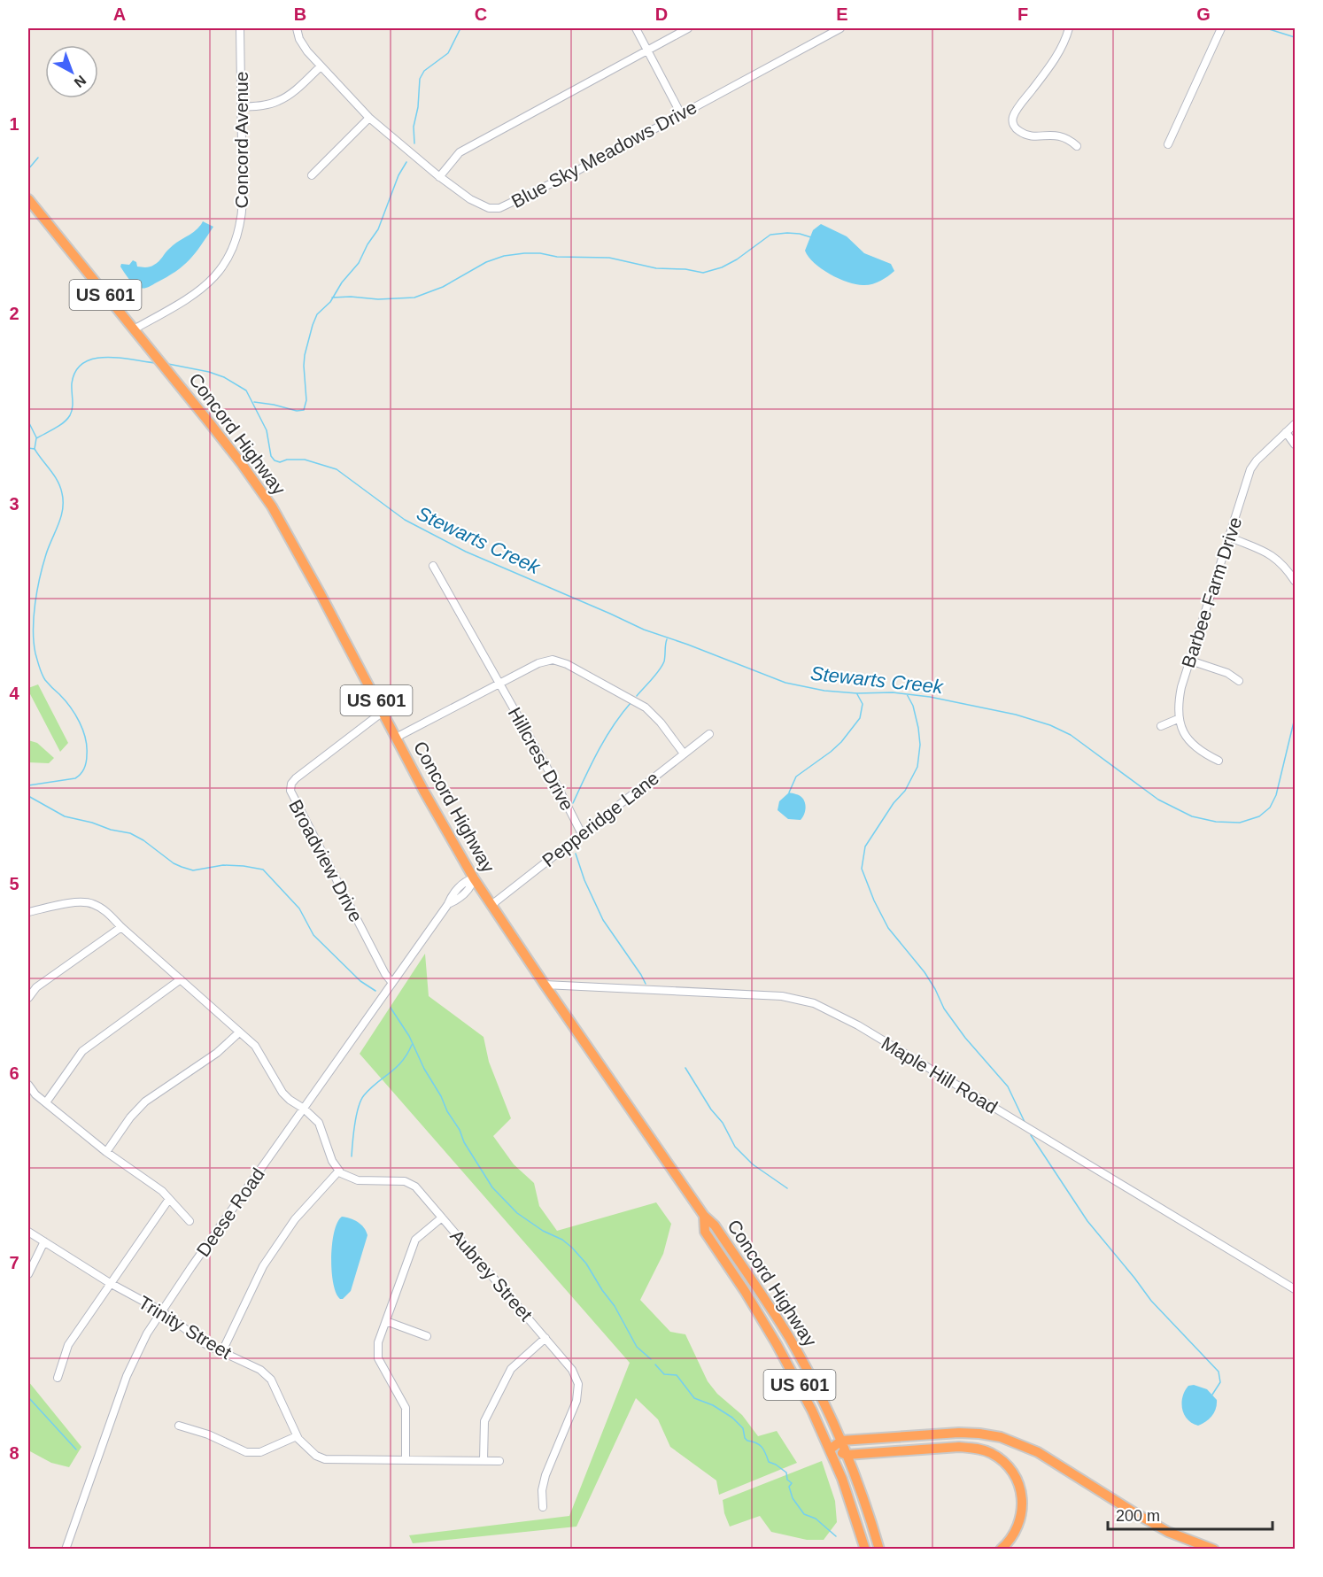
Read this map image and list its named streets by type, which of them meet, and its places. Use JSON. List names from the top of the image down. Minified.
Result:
{"streets":{"highway":["US 601","Concord Highway"],"street":["Concord Avenue","Blue Sky Meadows Drive","Barbee Farm Drive","Hillcrest Drive","Pepperidge Lane","Broadview Drive","Maple Hill Road","Deese Road","Aubrey Street","Trinity Street"]},"crossings":[["Concord Avenue","US 601"],["Concord Avenue","Concord Highway"],["US 601","Concord Highway"],["Concord Highway","Pepperidge Lane"],["Concord Highway","Broadview Drive"],["Concord Highway","Maple Hill Road"],["Concord Highway","Deese Road"],["Hillcrest Drive","Pepperidge Lane"],["Broadview Drive","Deese Road"],["Deese Road","Trinity Street"]],"water":["Stewarts Creek"],"scale_bar":"200 m","north":"bottom right","grid":{"columns":["A","B","C","D","E","F","G"],"rows":["1","2","3","4","5","6","7","8"]}}
